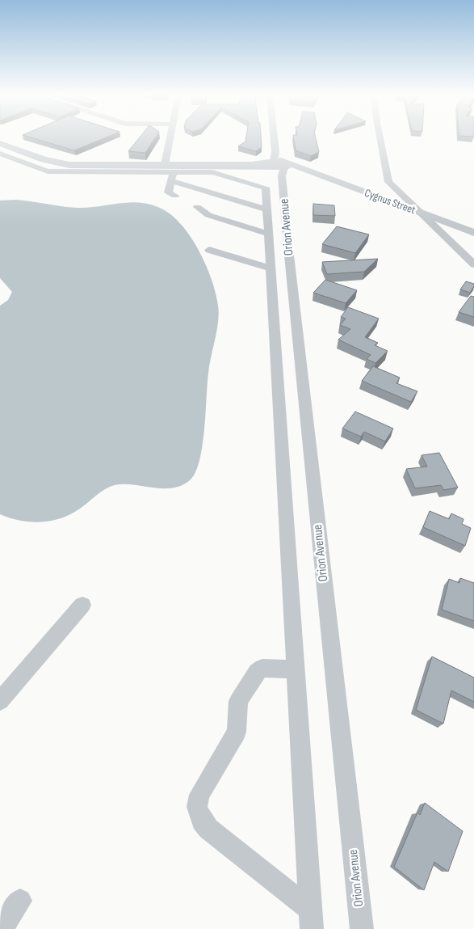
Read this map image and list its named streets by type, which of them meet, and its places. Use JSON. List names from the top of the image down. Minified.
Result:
{"streets":{"street":["Cygnus Street","Orion Avenue"]},"crossings":[["Cygnus Street","Orion Avenue"]]}
